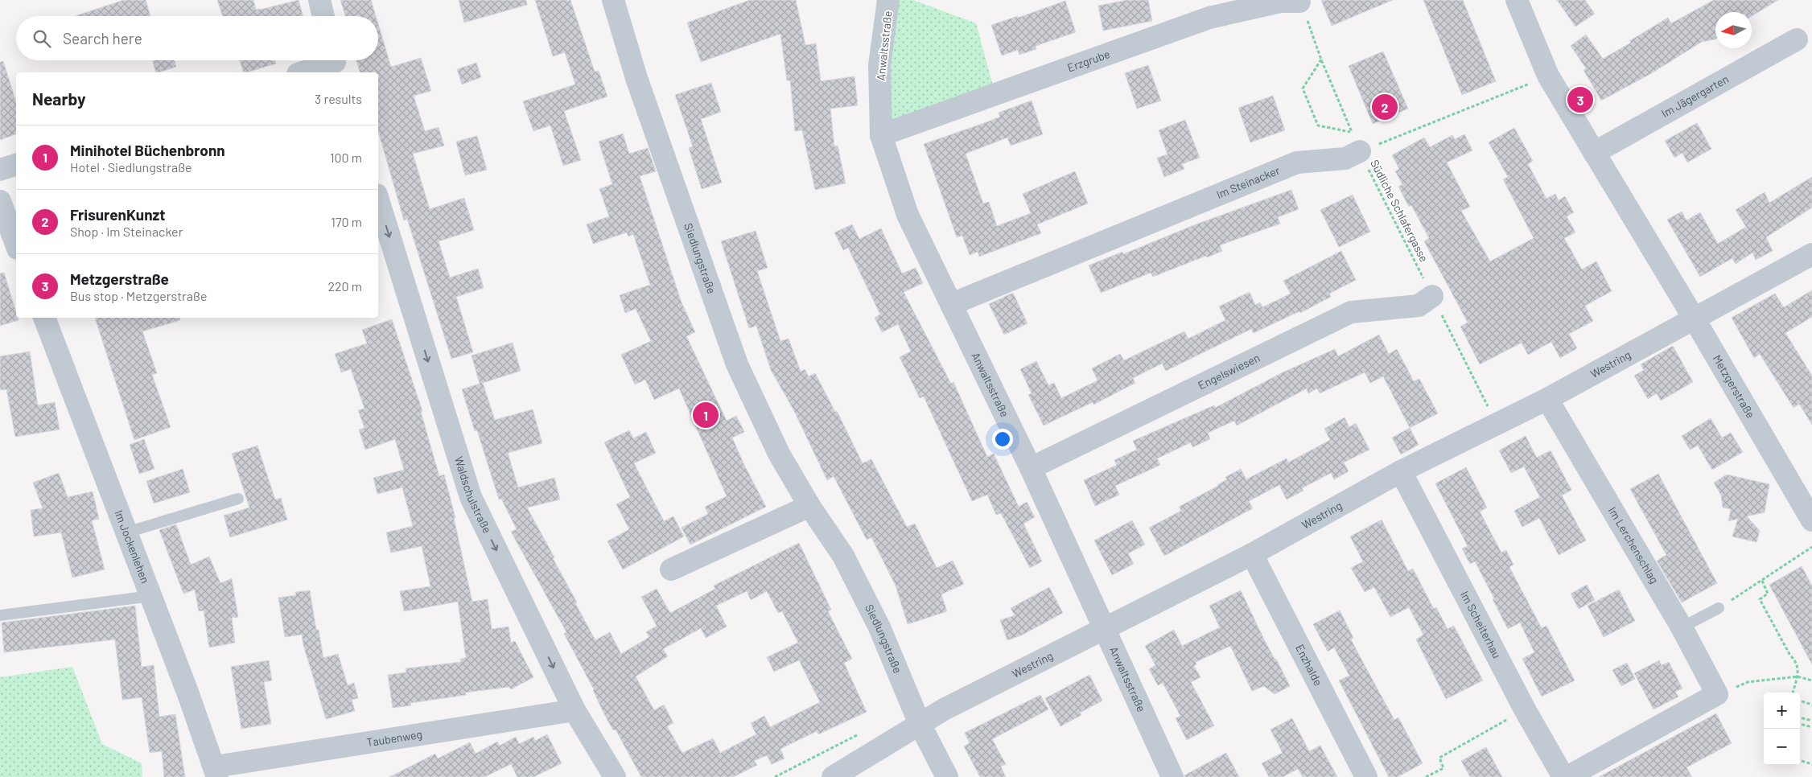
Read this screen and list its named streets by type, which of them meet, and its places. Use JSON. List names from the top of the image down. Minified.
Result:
{"streets":{"street":["Anwaltsstraße","Erzgrube","Im Jägergarten","Im Steinacker","Siedlungstraße","Westring","Engelswiesen","Metzgerstraße","Waldschulstraße","Im Lerchenschlag","Im Jockenlehen","Im Scheiterhau","Enzhalde","Taubenweg"],"path":["Südliche Schlafergasse"]},"crossings":[["Anwaltsstraße","Erzgrube"],["Anwaltsstraße","Im Steinacker"],["Anwaltsstraße","Westring"],["Anwaltsstraße","Engelswiesen"],["Erzgrube","Südliche Schlafergasse"],["Im Jägergarten","Metzgerstraße"],["Im Steinacker","Südliche Schlafergasse"],["Südliche Schlafergasse","Westring"],["Südliche Schlafergasse","Engelswiesen"],["Siedlungstraße","Westring"],["Westring","Metzgerstraße"],["Westring","Im Lerchenschlag"],["Westring","Im Scheiterhau"],["Westring","Enzhalde"],["Waldschulstraße","Taubenweg"],["Im Jockenlehen","Taubenweg"]],"one_way":["Waldschulstraße"],"north":"left","page":{"search":"Search here","heading":["Nearby","3 results"],"pins":["3","2","1"],"list":[{"mark":"1","name":"Minihotel Büchenbronn","note":"Hotel · Siedlungstraße","value":"100 m"},{"mark":"2","name":"FrisurenKunzt","note":"Shop · Im Steinacker","value":"170 m"},{"mark":"3","name":"Metzgerstraße","note":"Bus stop · Metzgerstraße","value":"220 m"}],"map_buttons":["+","−"]}}
